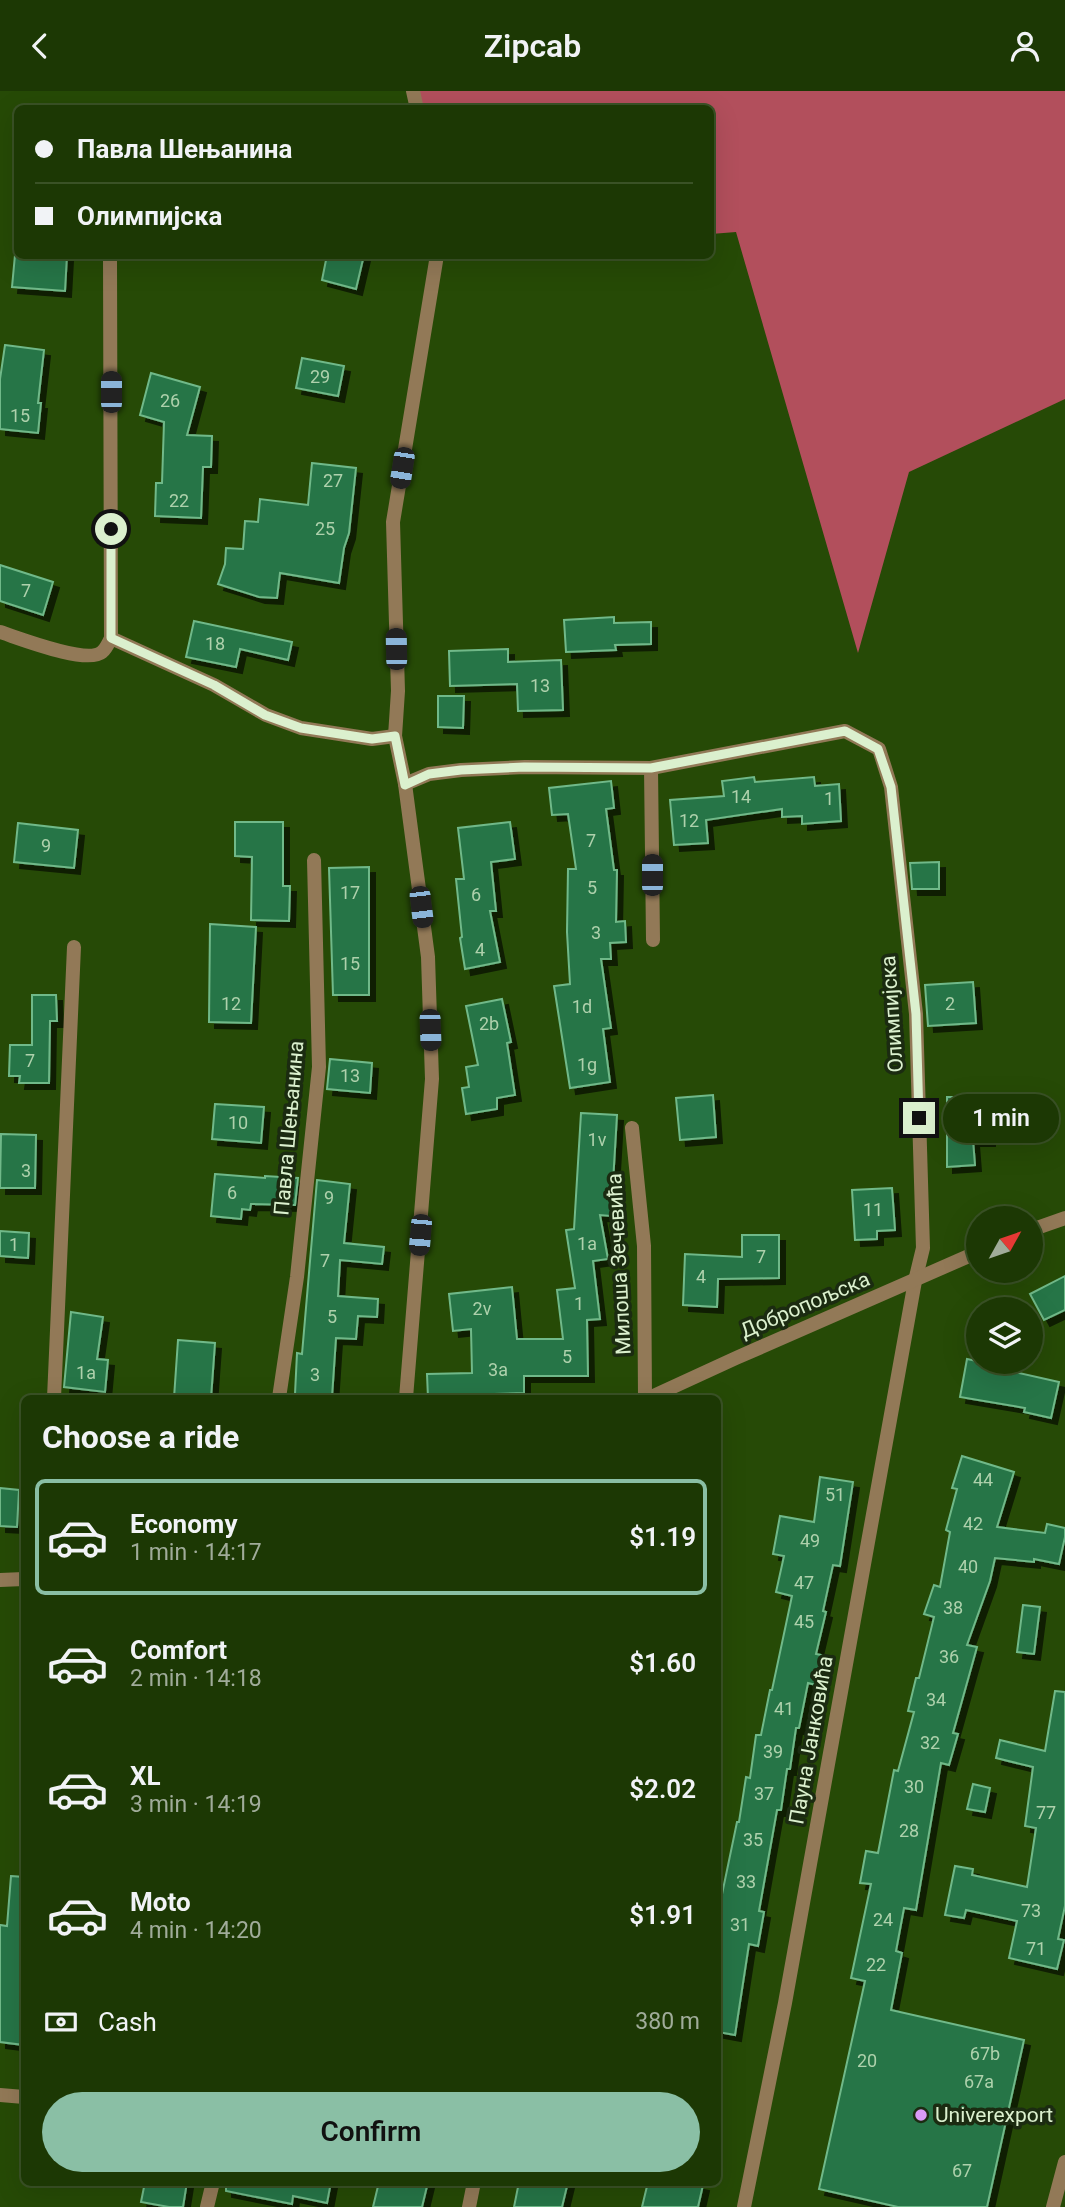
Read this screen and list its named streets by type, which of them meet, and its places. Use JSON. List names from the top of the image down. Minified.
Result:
{"streets":{"street":["Олимпијска","Павла Шењанина","Милоша Зечевића","Добропољска","Пауна Јанковића"]},"crossings":[["Олимпијска","Добропољска"],["Олимпијска","Пауна Јанковића"],["Добропољска","Пауна Јанковића"]],"places":["Univerexport"],"house_numbers":["29","26","15","27","22","25","7","18","13","14","1","12","7","9","5","17","6","3","4","15","12","2","1d","2b","7","1g","13","10","1v","3","6","9","11","1a","1","7","7","4","1","2v","5","5","3a","1a","3","44","51","42","49","40","47","38","45","36","34","41","32","39","30","37","77","28","35","33","73","24","31","71","22","67b","20","67a","67"],"north":"top right","page":{"header":"Zipcab","banner":["Павла Шењанина","Олимпијска"],"bubble":"1 min","heading":"Choose a ride","list":[{"name":"Economy","note":"1 min · 14:17","value":"$1.19"},{"name":"Comfort","note":"2 min · 14:18","value":"$1.60"},{"name":"XL","note":"3 min · 14:19","value":"$2.02"},{"name":"Moto","note":"4 min · 14:20","value":"$1.91"}],"pay":["Cash","380 m"],"buttons":"Confirm"}}
